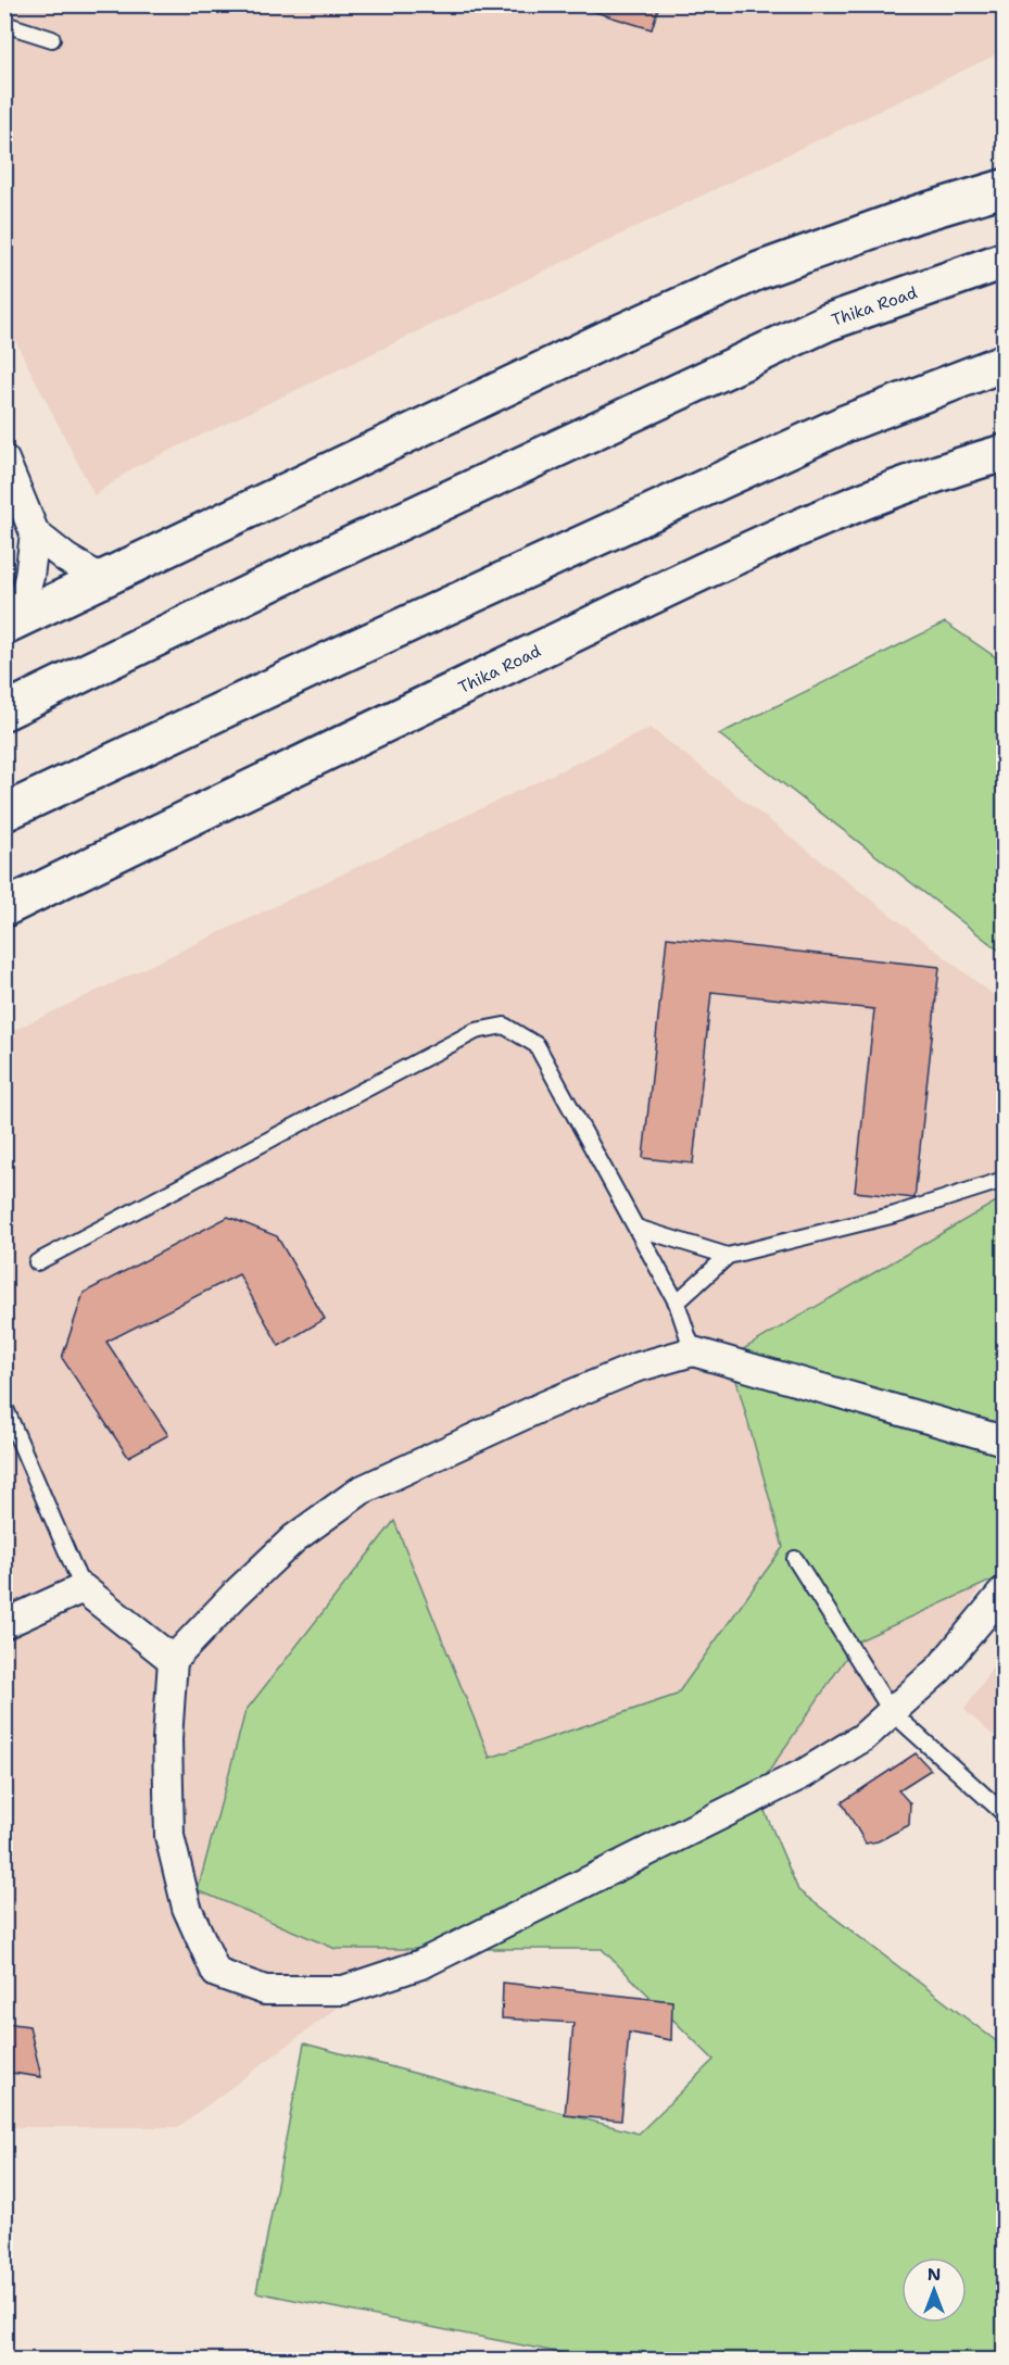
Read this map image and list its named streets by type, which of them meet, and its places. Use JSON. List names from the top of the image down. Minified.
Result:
{"streets":{"main road":["Thika Road"]},"north":"top"}
